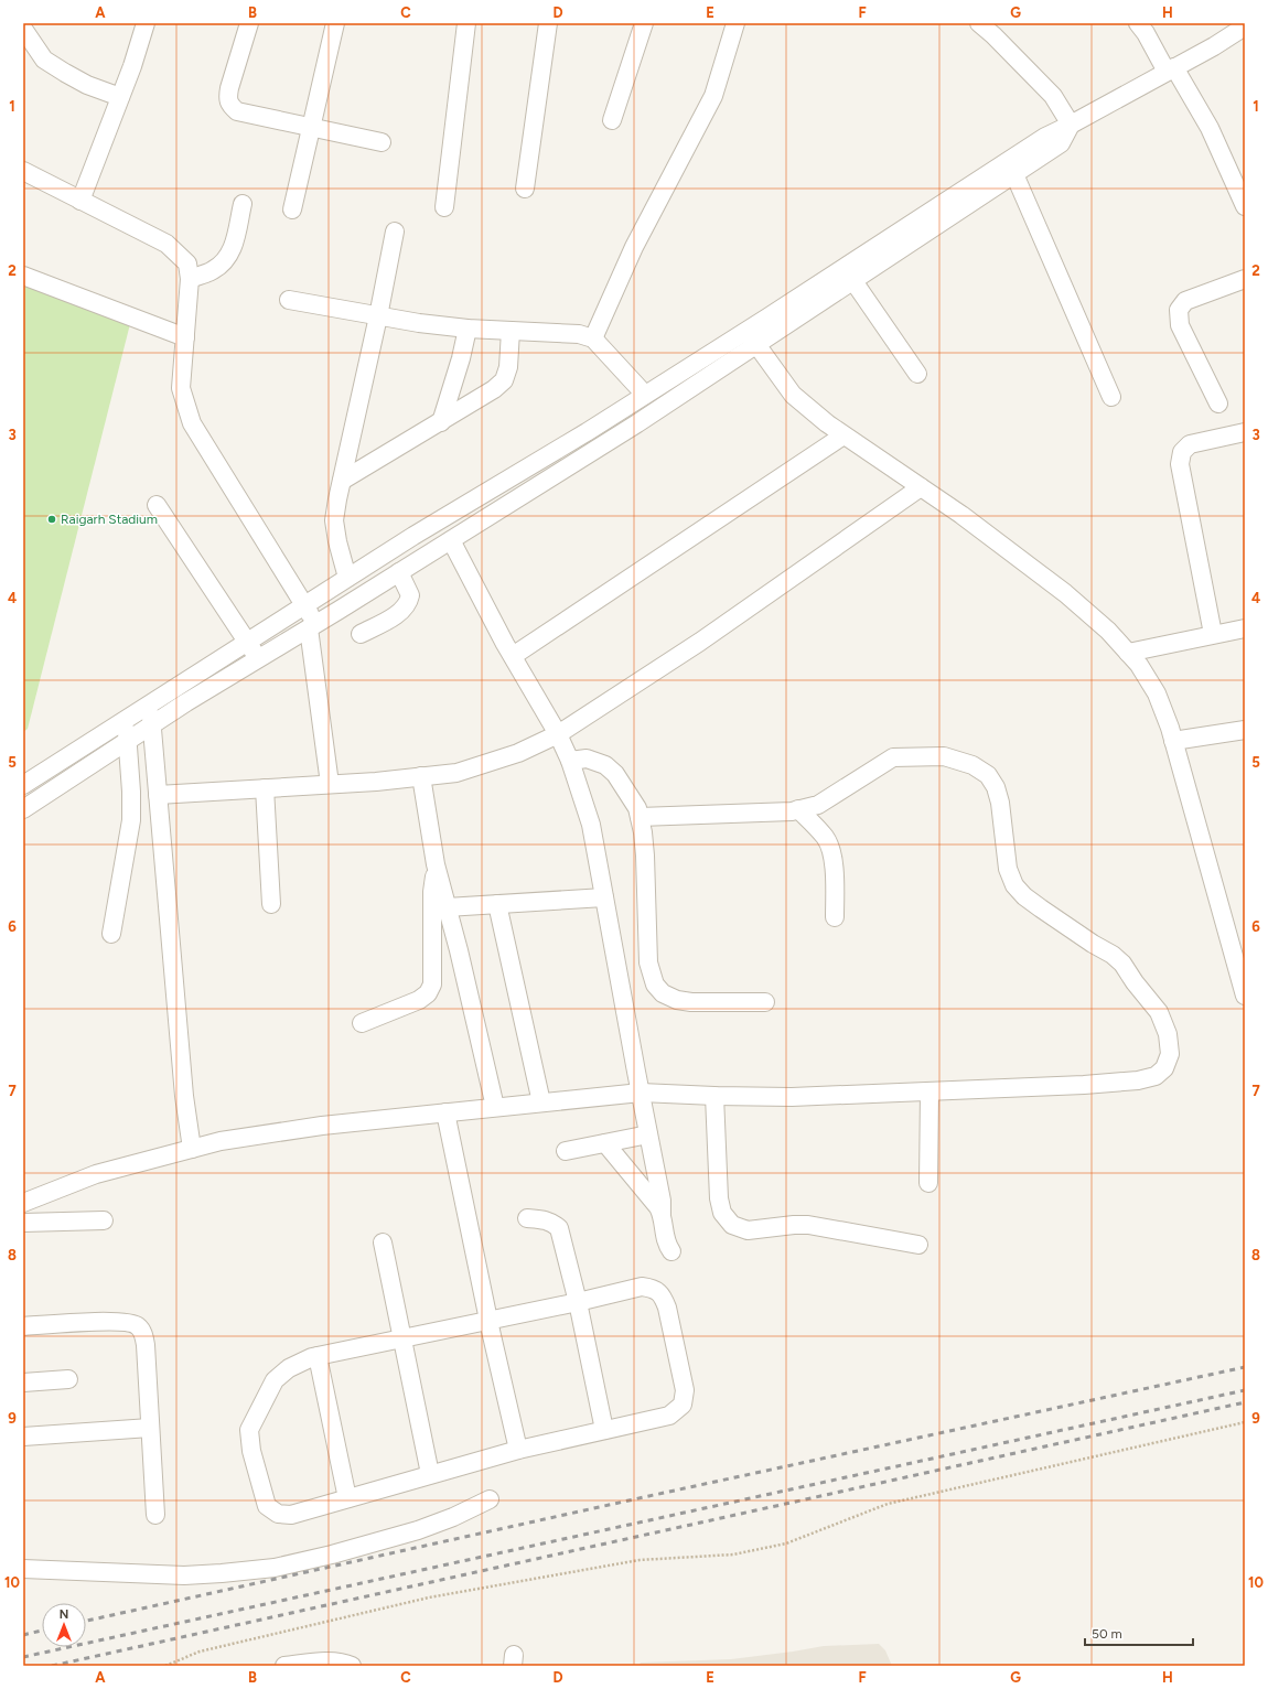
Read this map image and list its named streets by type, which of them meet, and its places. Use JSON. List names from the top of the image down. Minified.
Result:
{"places":["Raigarh Stadium"],"scale_bar":"50 m","north":"top","grid":{"columns":["A","B","C","D","E","F","G","H"],"rows":["1","2","3","4","5","6","7","8","9","10"]}}
